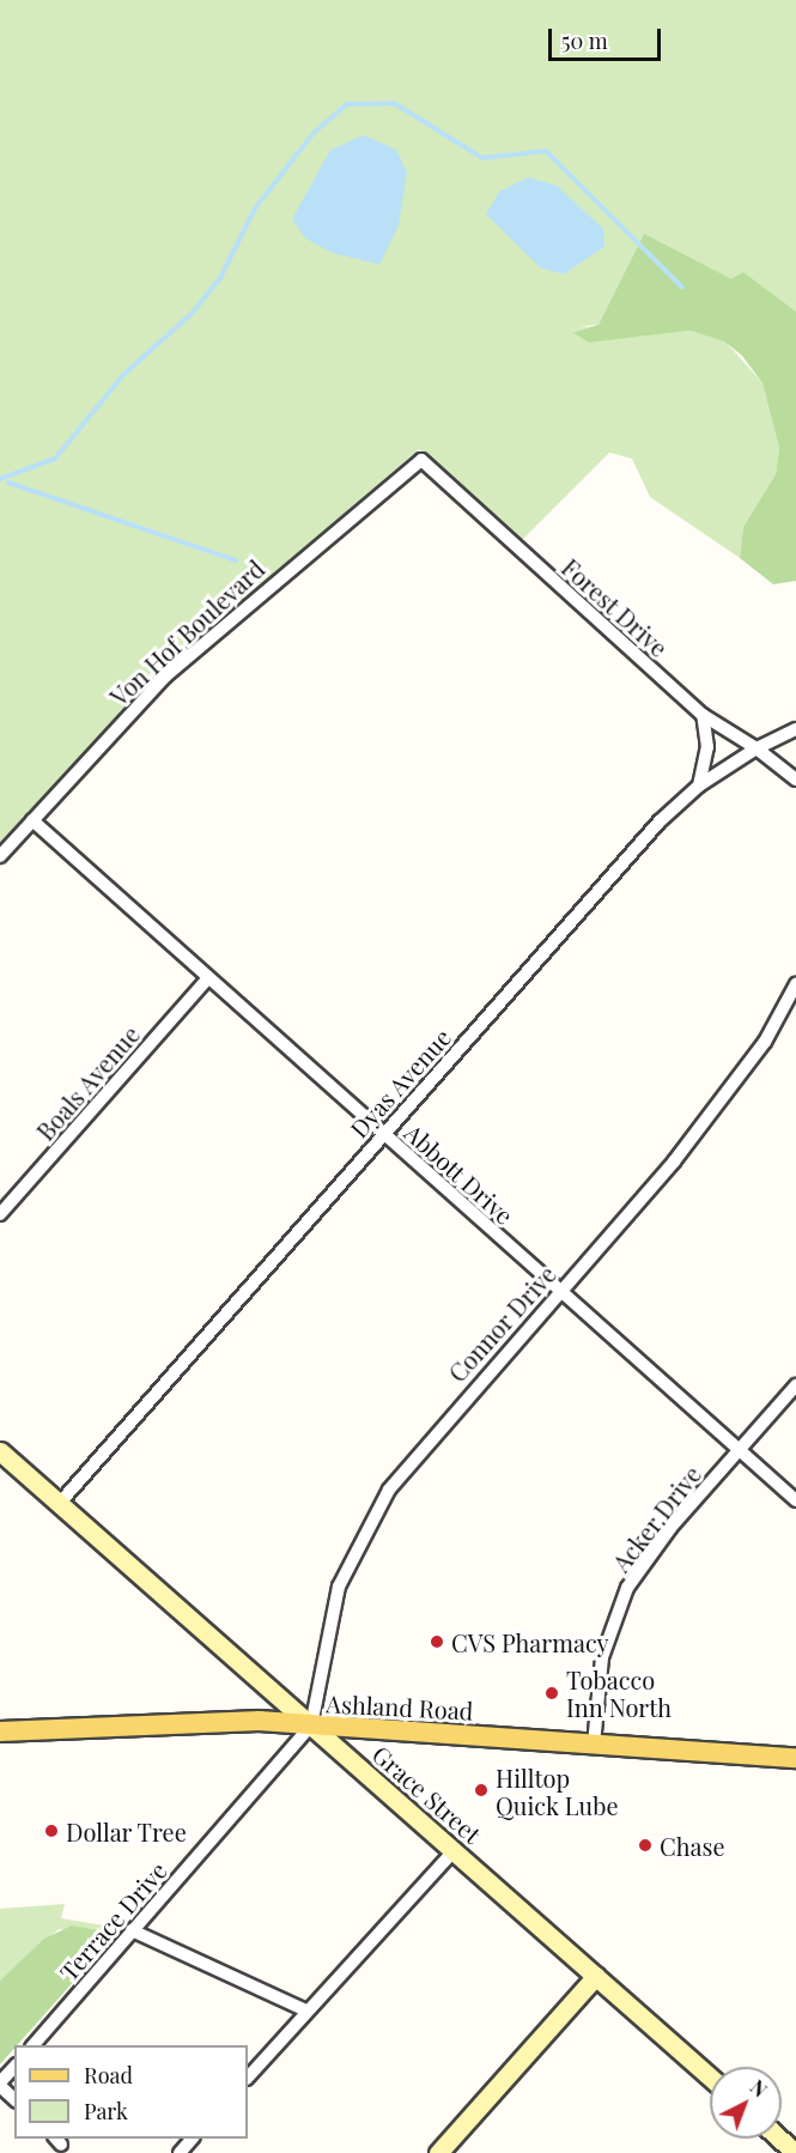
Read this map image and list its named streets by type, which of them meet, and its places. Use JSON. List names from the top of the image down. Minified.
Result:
{"streets":{"main road":["Ashland Road"],"street":["Forest Drive","Von Hof Boulevard","Boals Avenue","Dyas Avenue","Abbott Drive","Connor Drive","Acker Drive","Grace Street","Terrace Drive"]},"crossings":[["Forest Drive","Von Hof Boulevard"],["Forest Drive","Dyas Avenue"],["Von Hof Boulevard","Abbott Drive"],["Boals Avenue","Abbott Drive"],["Dyas Avenue","Abbott Drive"],["Dyas Avenue","Grace Street"],["Abbott Drive","Connor Drive"],["Abbott Drive","Acker Drive"],["Connor Drive","Ashland Road"],["Connor Drive","Grace Street"],["Connor Drive","Terrace Drive"],["Acker Drive","Ashland Road"],["Ashland Road","Grace Street"],["Ashland Road","Terrace Drive"],["Grace Street","Terrace Drive"]],"places":["CVS Pharmacy","Tobacco Inn North","Hilltop Quick Lube","Dollar Tree","Chase"],"legend":["Road","Park"],"scale_bar":"50 m","north":"top right"}
